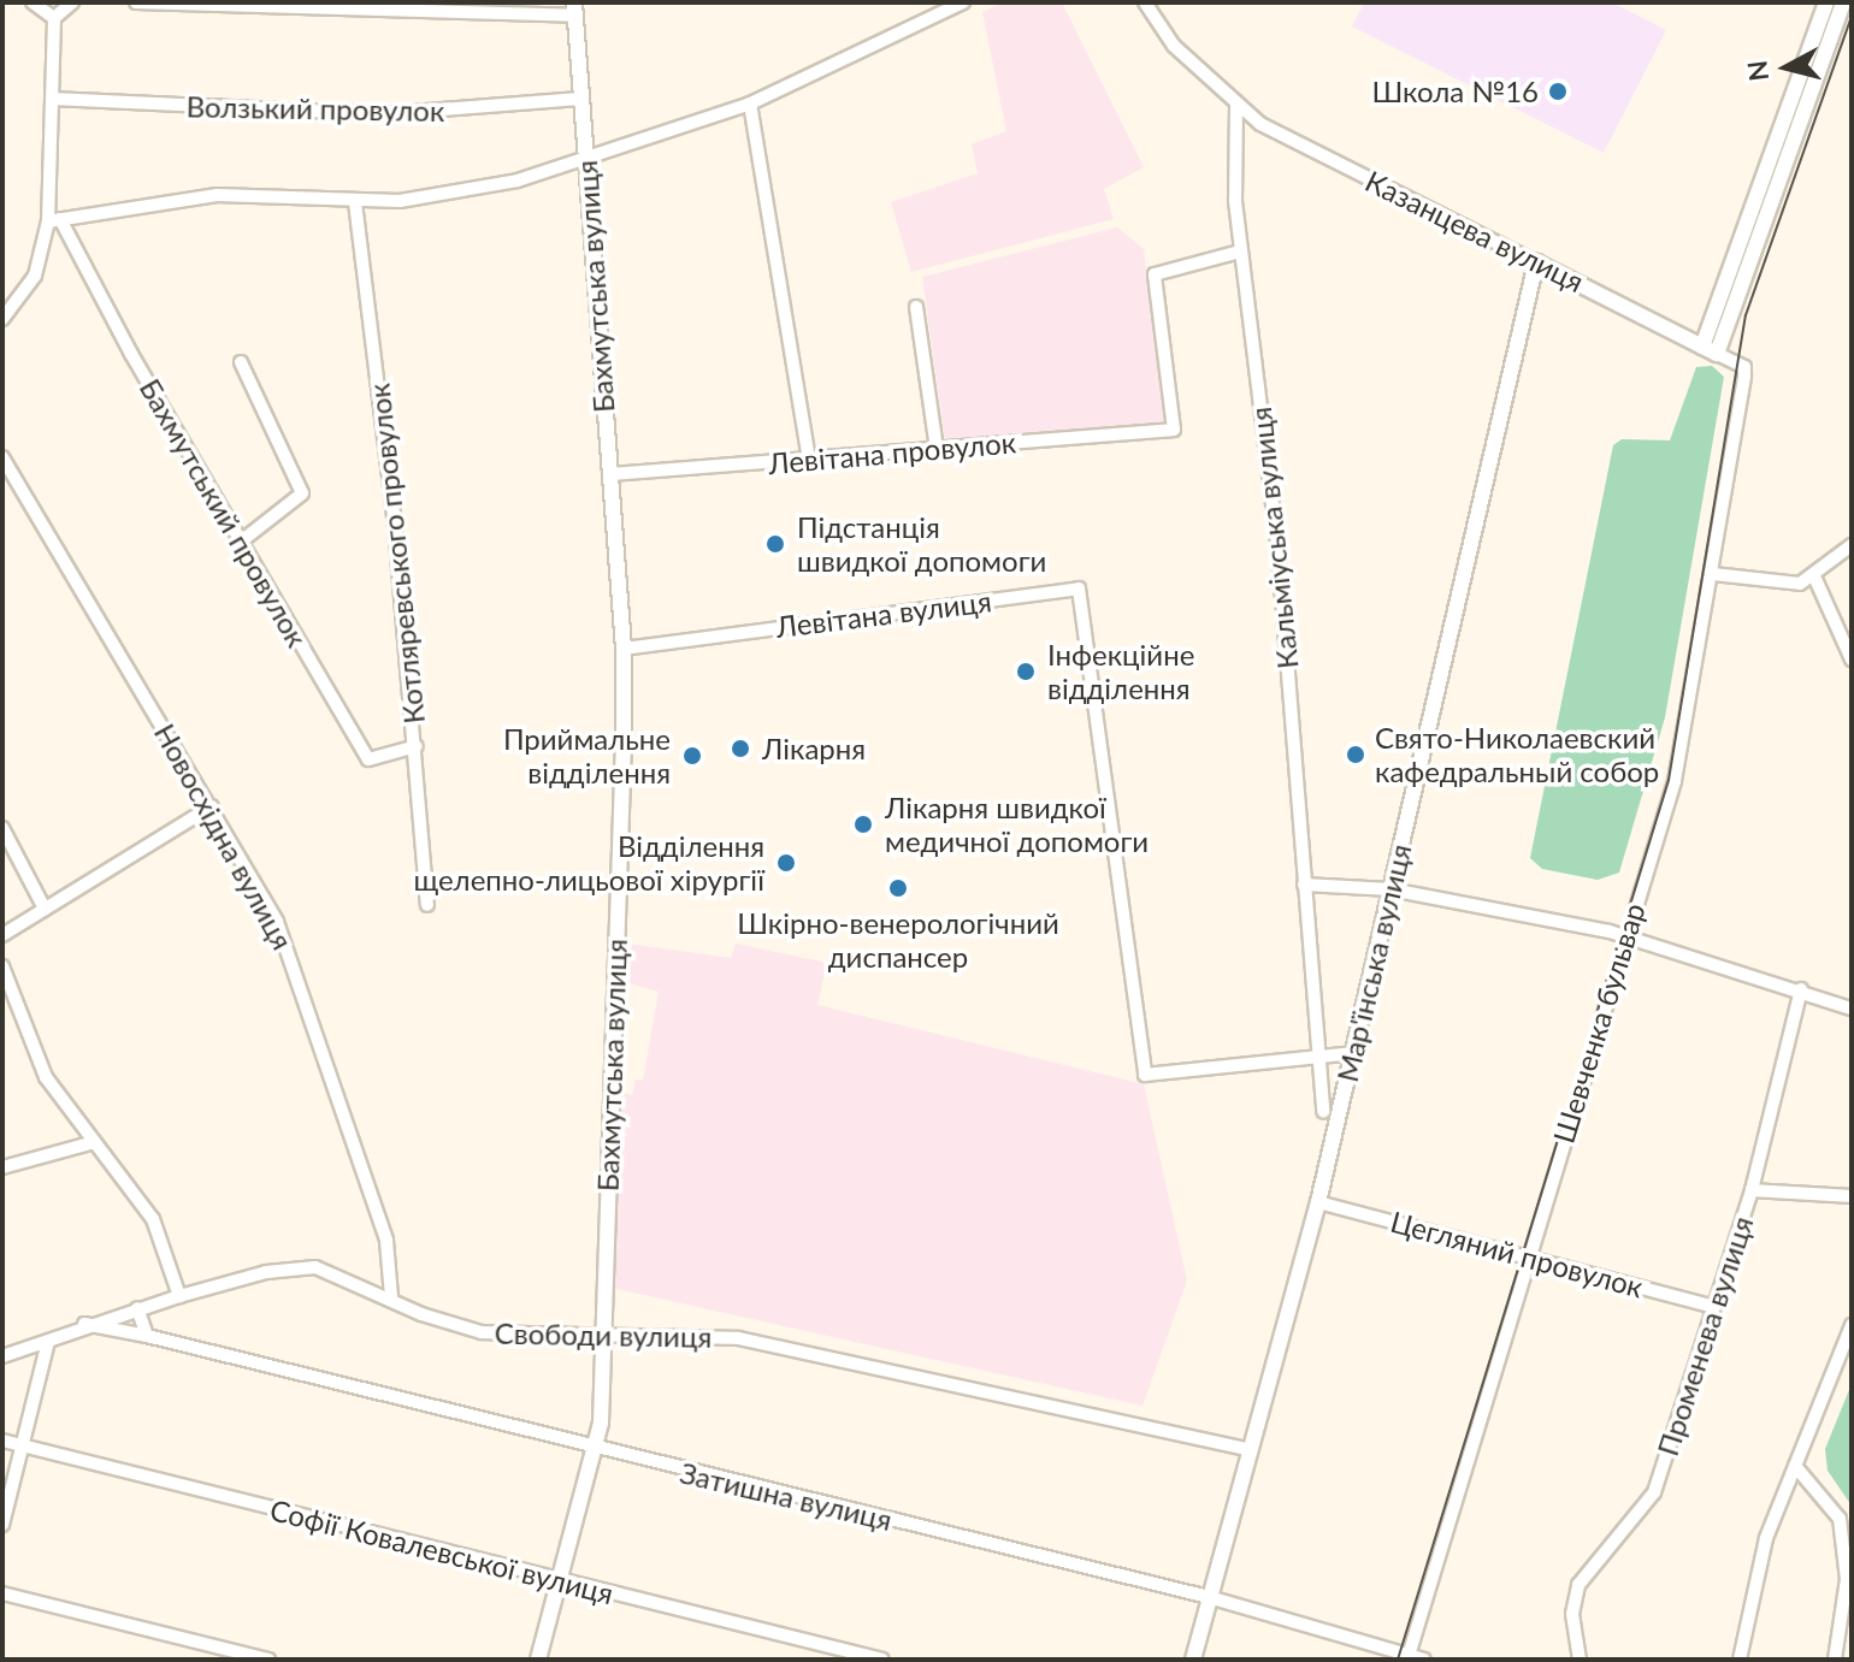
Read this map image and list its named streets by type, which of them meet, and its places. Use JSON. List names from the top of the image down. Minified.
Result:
{"streets":{"street":["Волзький провулок","Казанцева вулиця","Бахмутська вулиця","Левітана провулок","Бахмутський провулок","Кальміуська вулиця","Котляревського провулок","Левітана вулиця","Новосхідна вулиця","Мар'їнська вулиця","Шевченка бульвар","Цегляний провулок","Свободи вулиця","Променева вулиця","Затишна вулиця","Софії Ковалевської вулиця"]},"crossings":[["Волзький провулок","Бахмутська вулиця"],["Казанцева вулиця","Кальміуська вулиця"],["Казанцева вулиця","Мар'їнська вулиця"],["Казанцева вулиця","Шевченка бульвар"],["Бахмутська вулиця","Левітана провулок"],["Бахмутська вулиця","Левітана вулиця"],["Бахмутська вулиця","Свободи вулиця"],["Бахмутська вулиця","Затишна вулиця"],["Бахмутська вулиця","Софії Ковалевської вулиця"],["Левітана провулок","Кальміуська вулиця"],["Бахмутський провулок","Котляревського провулок"],["Кальміуська вулиця","Левітана вулиця"],["Левітана вулиця","Мар'їнська вулиця"],["Новосхідна вулиця","Свободи вулиця"],["Мар'їнська вулиця","Цегляний провулок"],["Мар'їнська вулиця","Свободи вулиця"],["Мар'їнська вулиця","Затишна вулиця"],["Шевченка бульвар","Цегляний провулок"],["Шевченка бульвар","Затишна вулиця"],["Цегляний провулок","Променева вулиця"]],"places":["Школа №16","Підстанція швидкої допомоги","Інфекційне відділення","Лікарня","Свято-Николаевский кафедральный собор","Приймальне відділення","Лікарня швидкої медичної допомоги","Відділення щелепно-лицьової хірургії","Шкірно-венерологічний диспансер"],"north":"left"}
